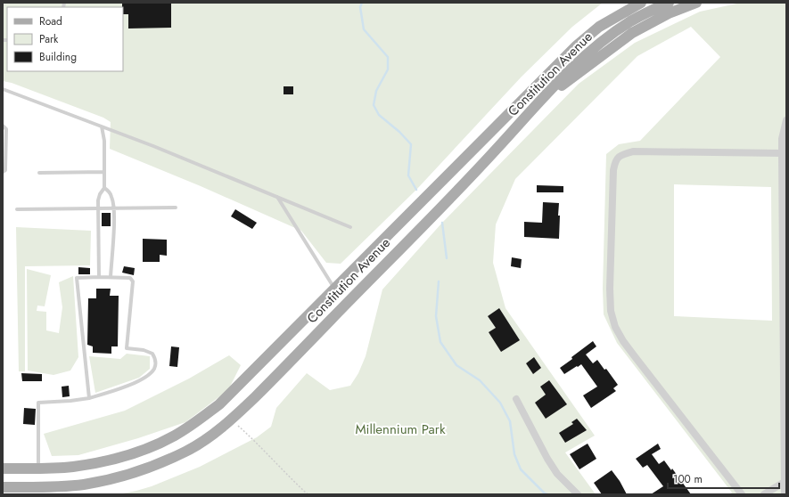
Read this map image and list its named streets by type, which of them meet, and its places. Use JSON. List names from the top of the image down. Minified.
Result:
{"streets":{"main road":["Constitution Avenue"]},"parks":["Millennium Park"],"legend":["Road","Park","Building"],"scale_bar":"100 m"}
